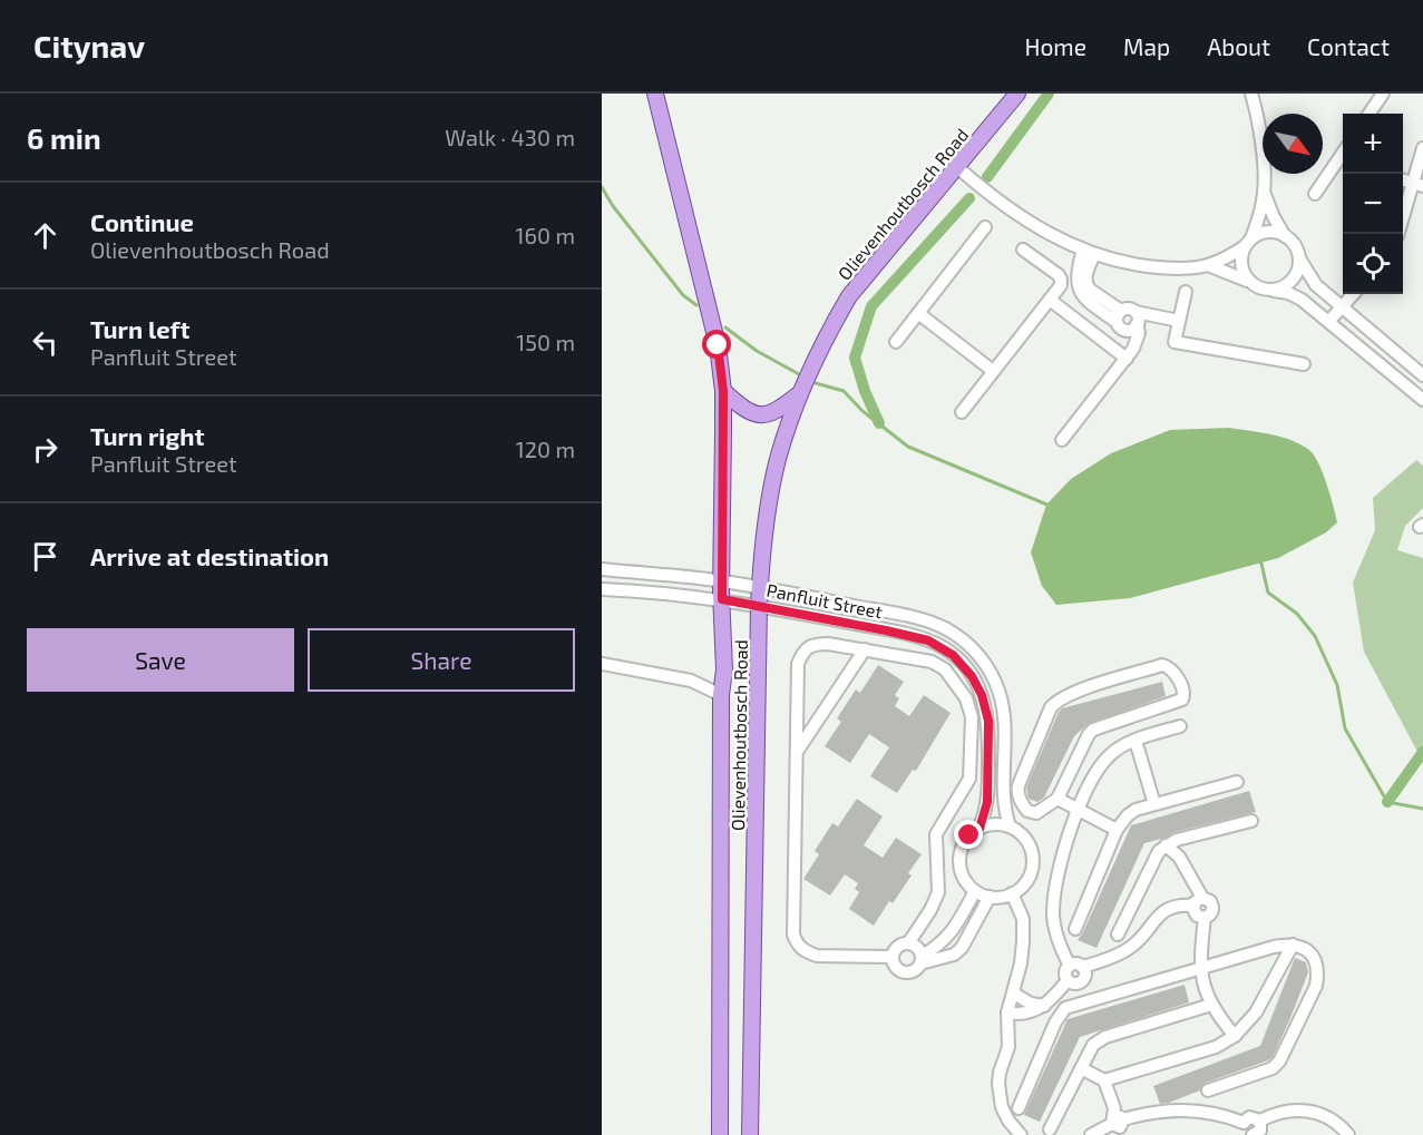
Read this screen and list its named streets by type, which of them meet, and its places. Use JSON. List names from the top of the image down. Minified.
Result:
{"streets":{"main road":["Olievenhoutbosch Road"],"street":["Panfluit Street"]},"crossings":[["Olievenhoutbosch Road","Panfluit Street"]],"north":"bottom right","page":{"header":"Citynav","nav":["Home","Map","About","Contact"],"heading":["6 min","Walk · 430 m"],"map_buttons":["+","−"],"list":[["Continue","Olievenhoutbosch Road","160 m"],["Turn left","Panfluit Street","150 m"],["Turn right","Panfluit Street","120 m"],"Arrive at destination"],"buttons":["Save","Share"]}}
